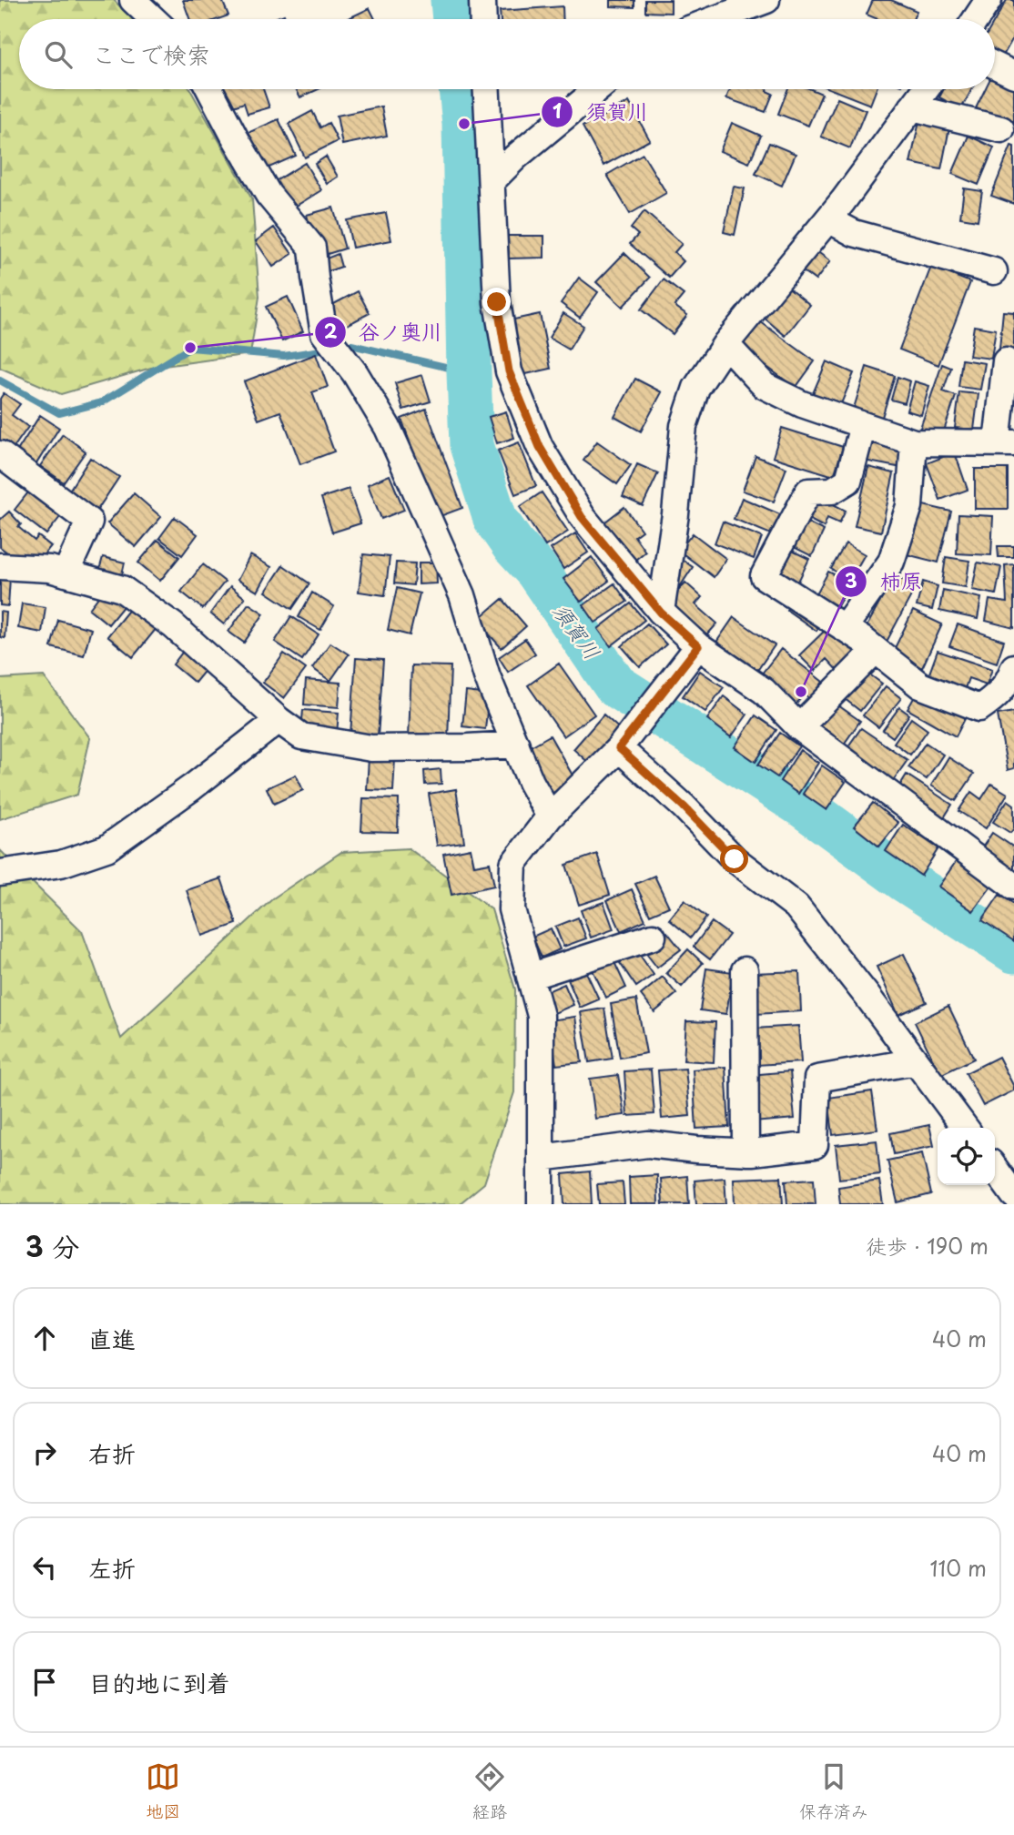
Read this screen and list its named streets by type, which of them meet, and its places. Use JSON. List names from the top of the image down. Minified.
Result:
{"water":["須賀川"],"places":["須賀川","谷ノ奥川","柿原"],"page":{"search":"ここで検索","heading":["3 分","徒歩 · 190 m"],"list":[["直進","40 m"],["右折","40 m"],["左折","110 m"],"目的地に到着"],"nav":["地図","経路","保存済み"]}}
